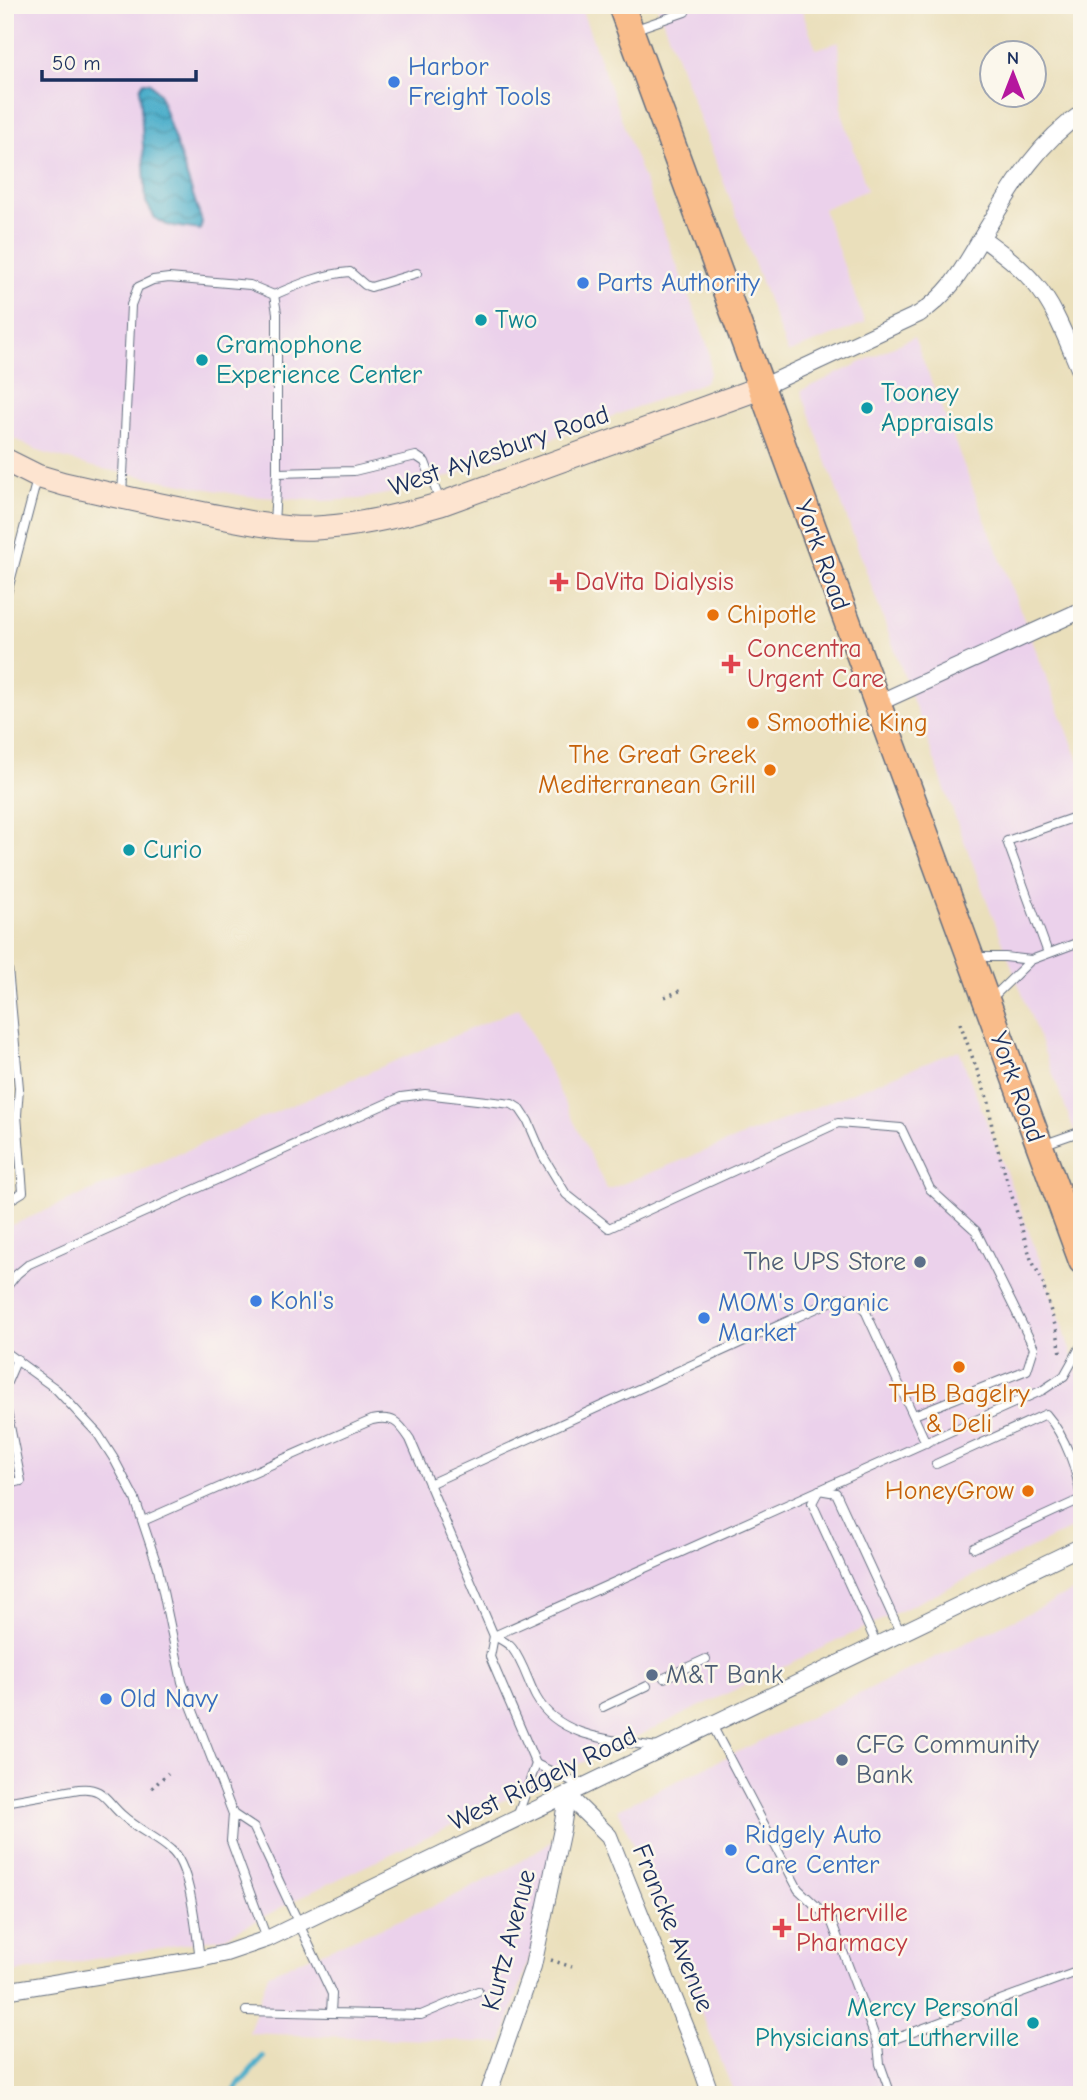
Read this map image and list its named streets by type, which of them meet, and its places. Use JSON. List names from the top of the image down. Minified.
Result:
{"streets":{"main road":["York Road"],"street":["West Aylesbury Road","West Ridgely Road","Francke Avenue","Kurtz Avenue"]},"crossings":[["West Aylesbury Road","York Road"],["West Ridgely Road","Francke Avenue"],["West Ridgely Road","Kurtz Avenue"],["Francke Avenue","Kurtz Avenue"]],"places":{"other":["Harbor Freight Tools","Parts Authority","Two","Gramophone Experience Center","Tooney Appraisals","Chipotle","Smoothie King","The Great Greek Mediterranean Grill","Curio","The UPS Store","Kohl's","MOM's Organic Market","THB Bagelry & Deli","HoneyGrow","M&T Bank","Old Navy","CFG Community Bank","Ridgely Auto Care Center","Mercy Personal Physicians at Lutherville"],"health":["DaVita Dialysis","Concentra Urgent Care","Lutherville Pharmacy"]},"scale_bar":"50 m","north":"top"}
